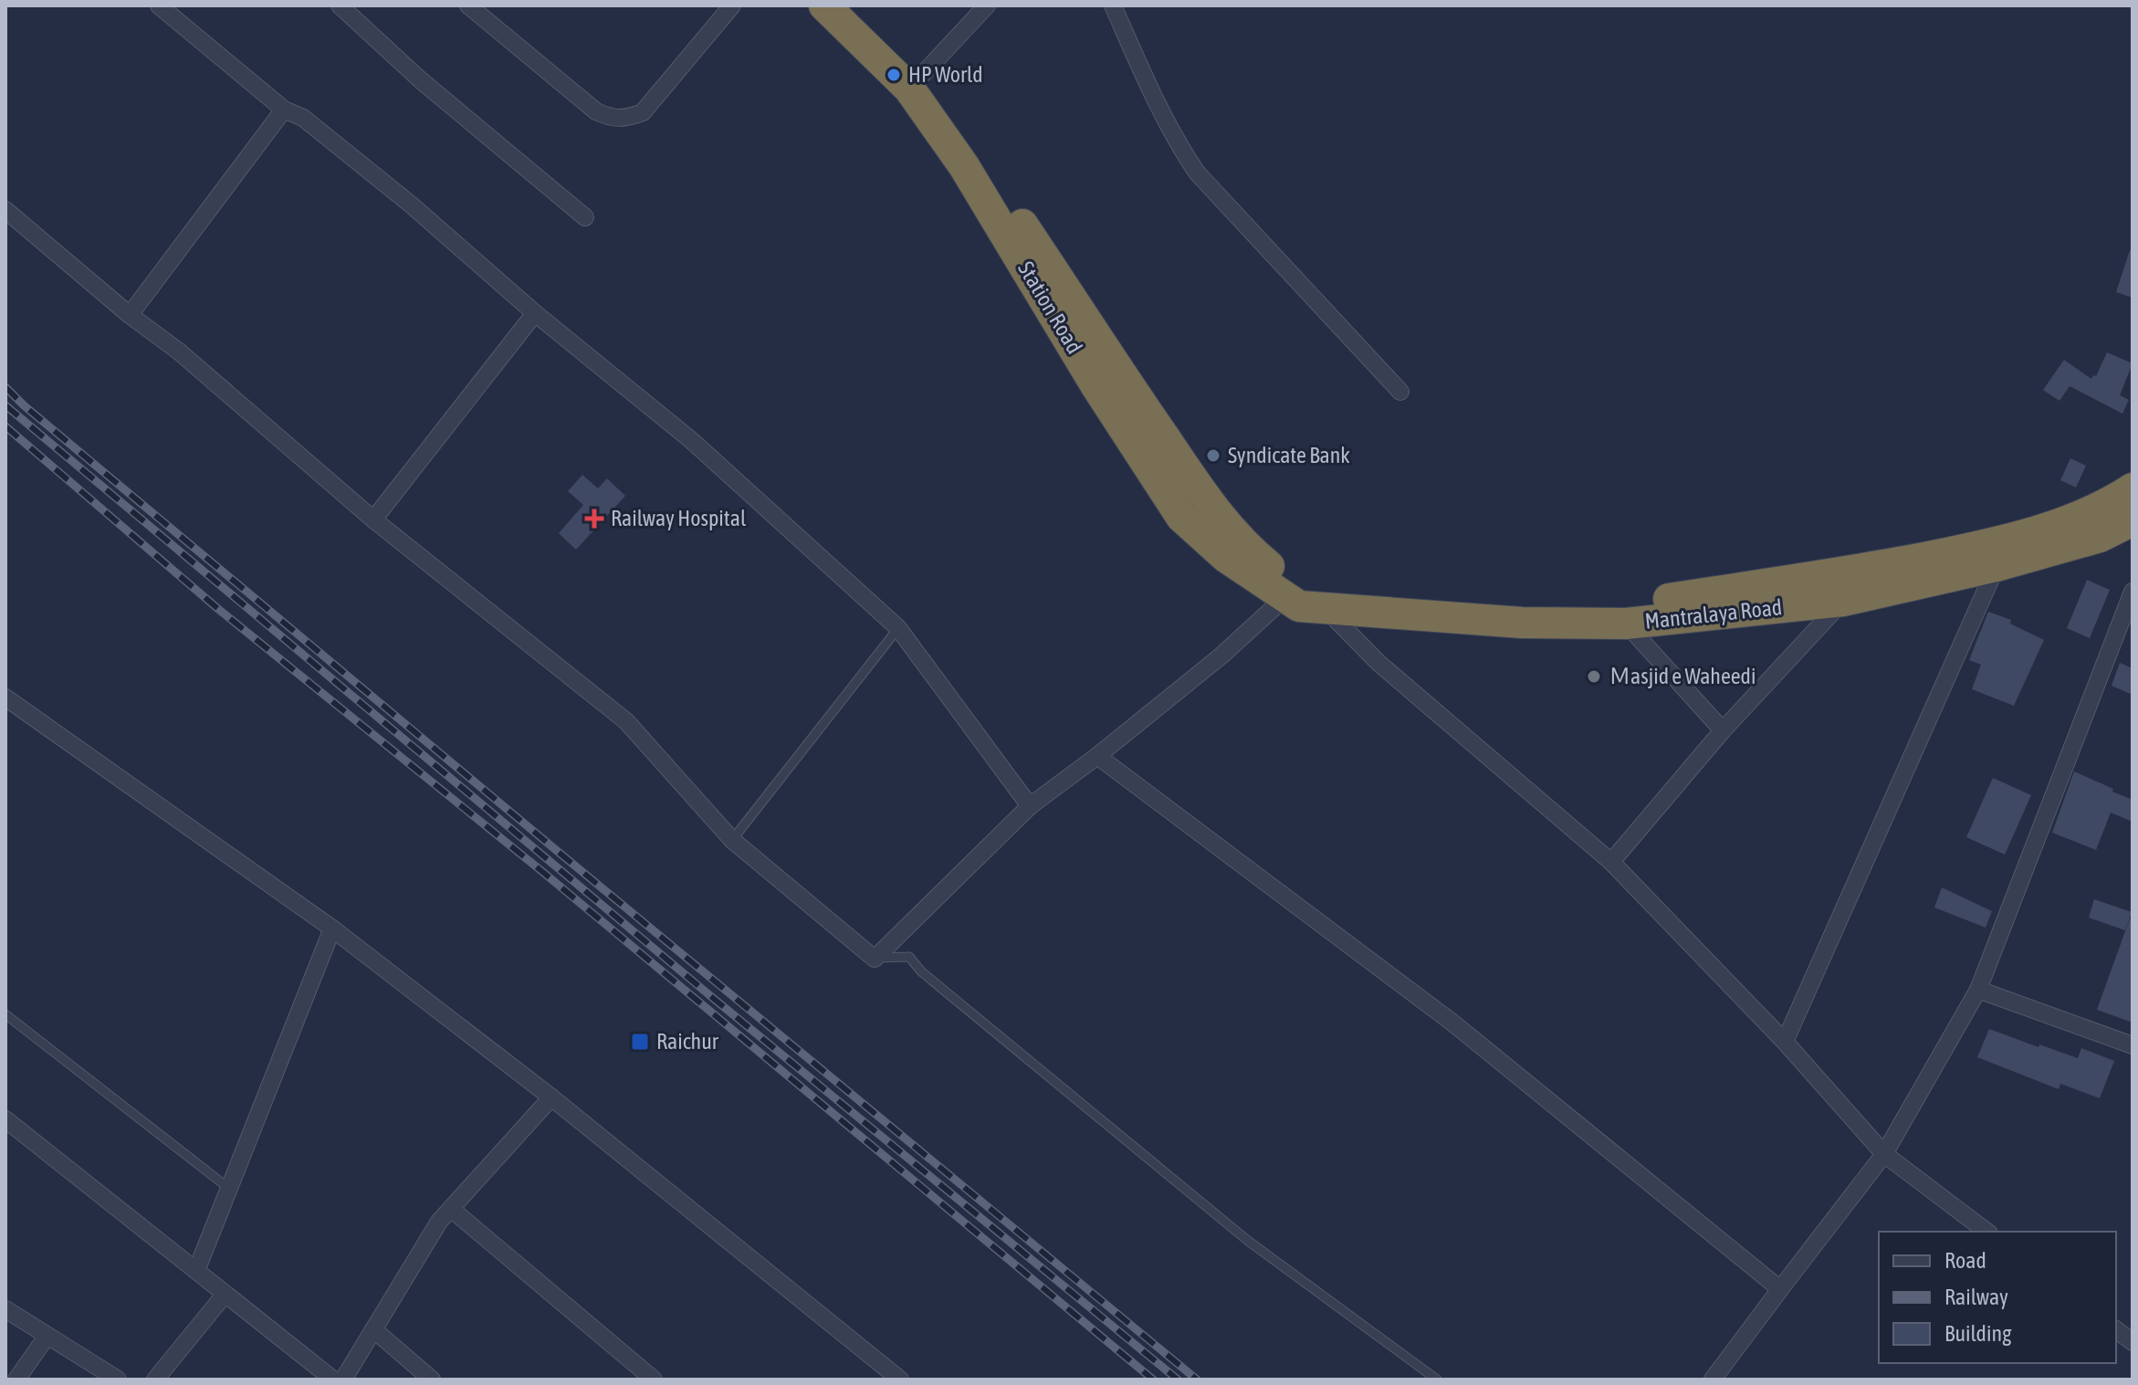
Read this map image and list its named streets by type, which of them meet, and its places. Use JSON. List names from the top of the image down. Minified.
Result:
{"streets":{"highway":["Station Road","Mantralaya Road"]},"crossings":[["Station Road","Mantralaya Road"]],"places":{"other":["HP World","Syndicate Bank","Ｍasjid e Waheedi"],"health":["Railway Hospital"],"transit":["Raichur"]},"legend":["Road","Railway","Building"]}
